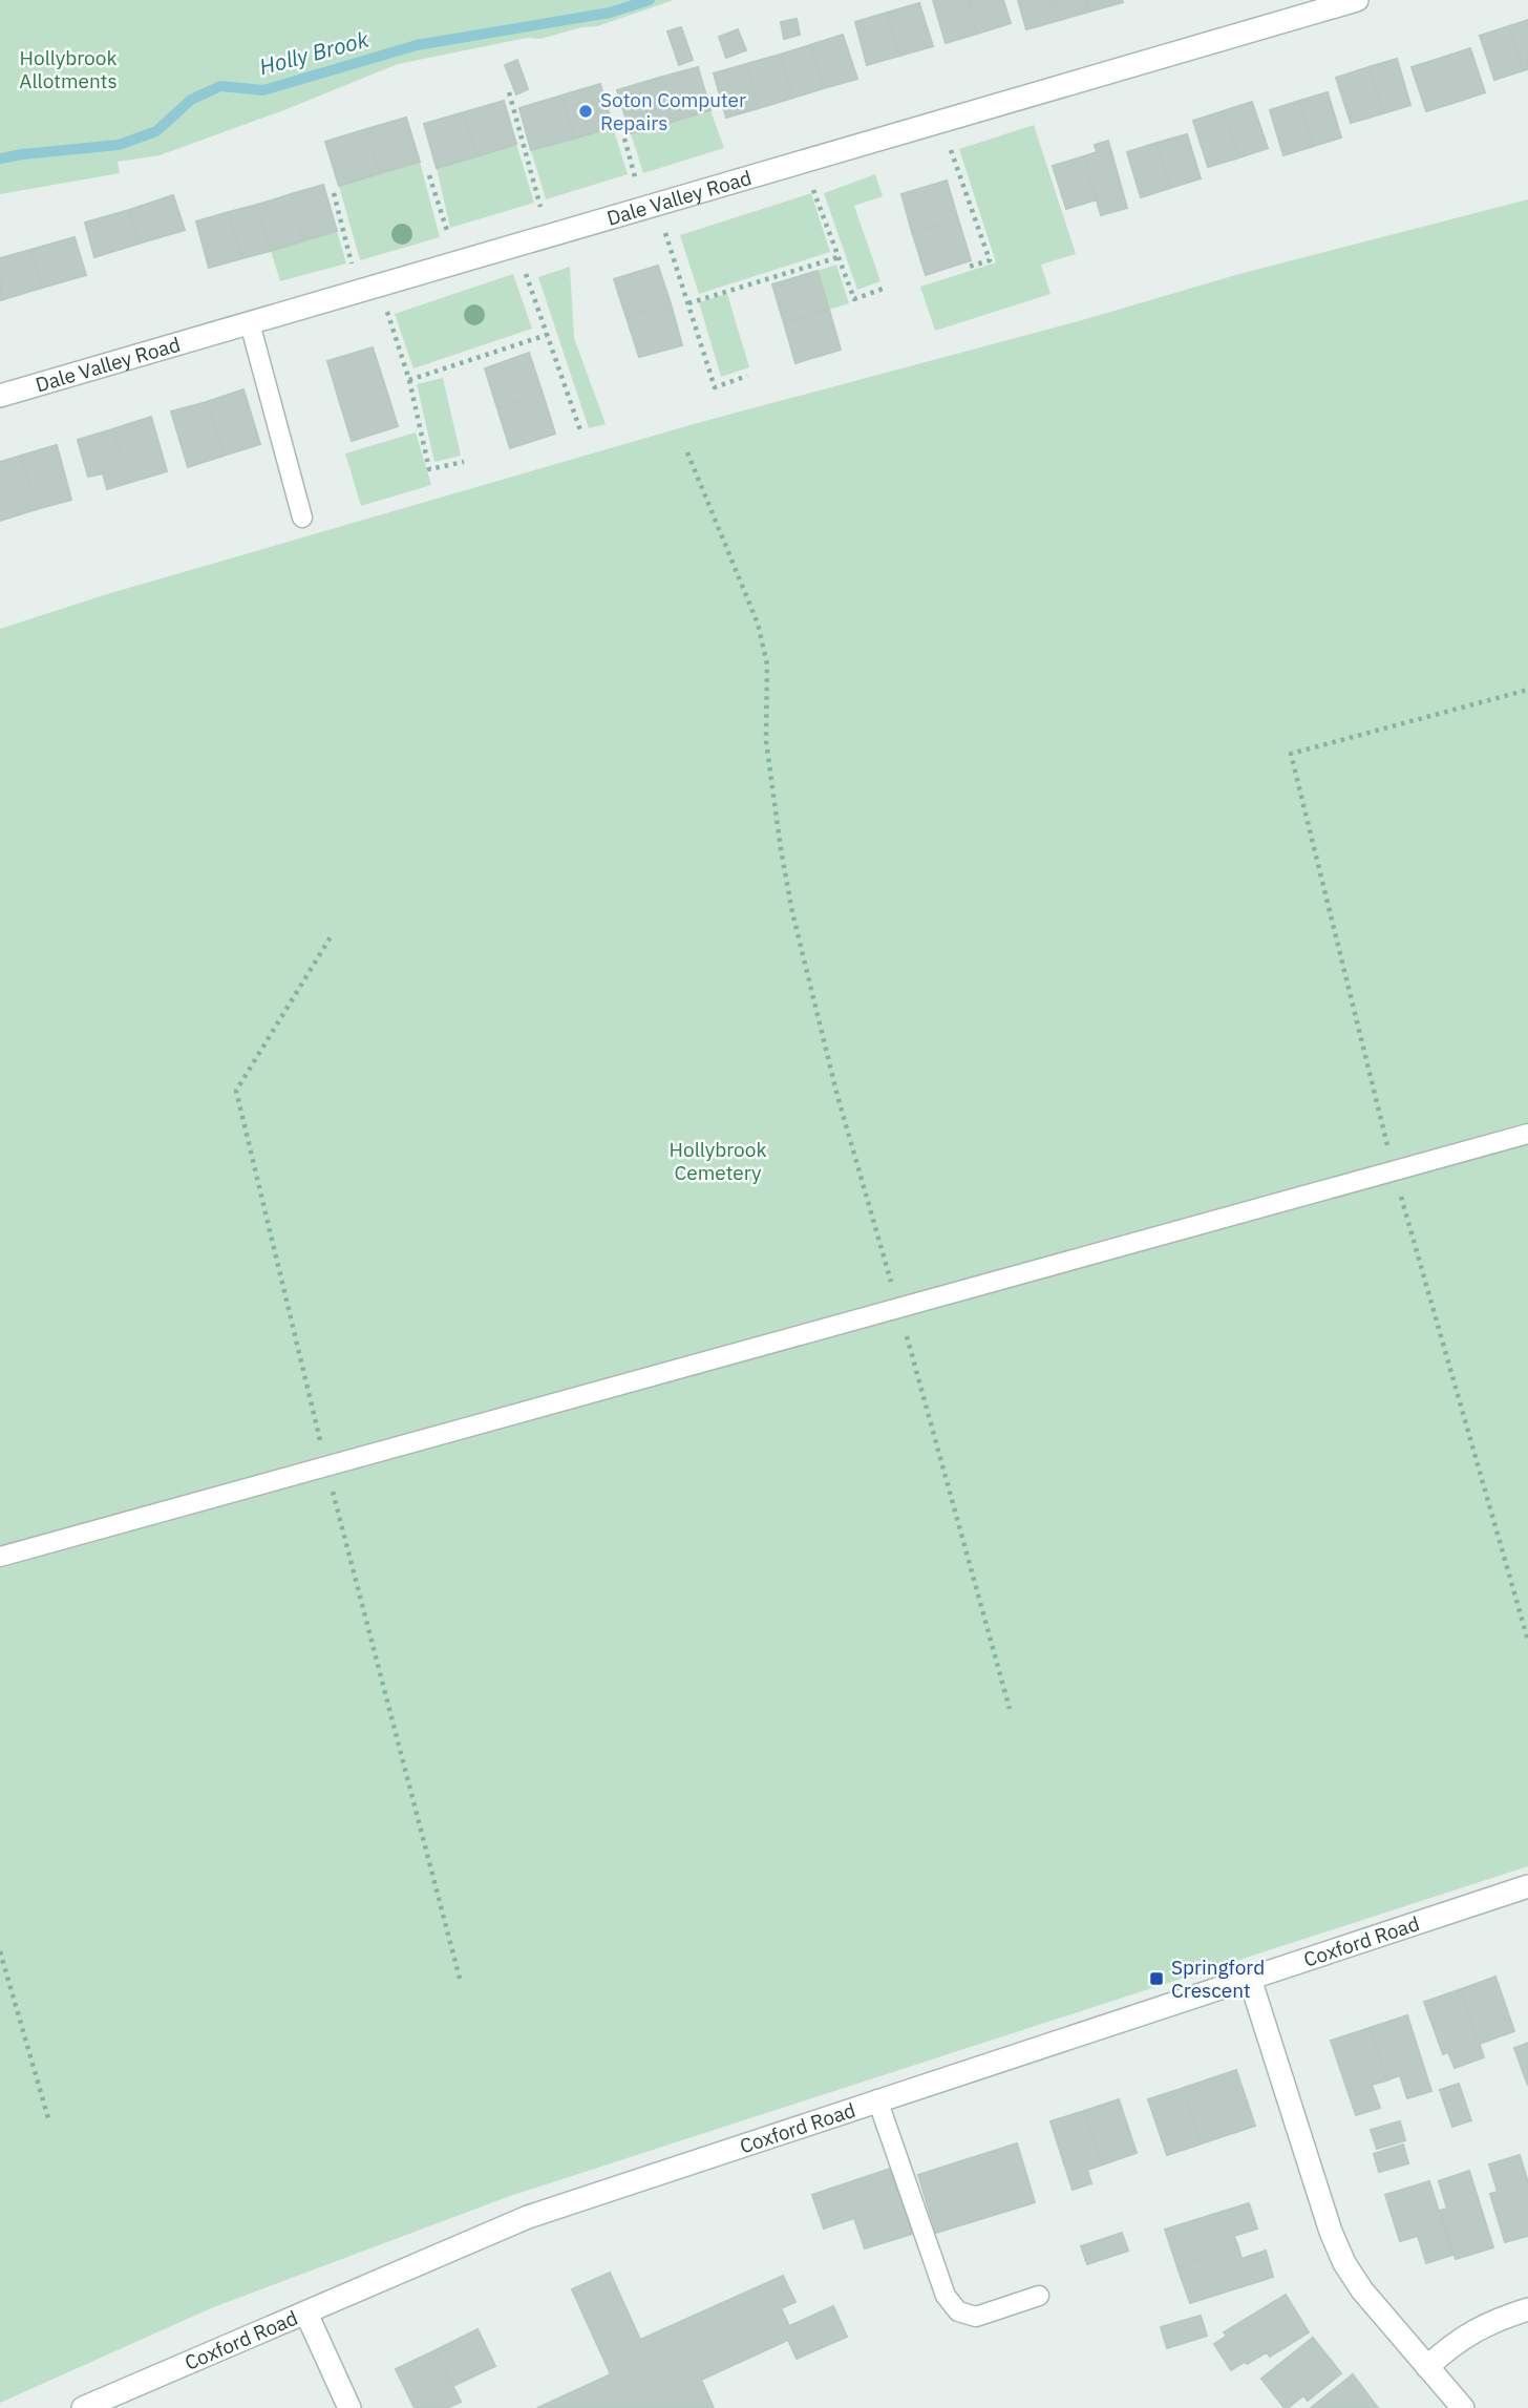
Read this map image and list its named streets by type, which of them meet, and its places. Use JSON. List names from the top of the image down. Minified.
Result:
{"streets":{"street":["Dale Valley Road","Coxford Road"]},"water":["Holly Brook"],"parks":["Hollybrook Allotments","Hollybrook Cemetery"],"places":{"other":["Soton Computer Repairs"],"transit":["Springford Crescent"]}}
